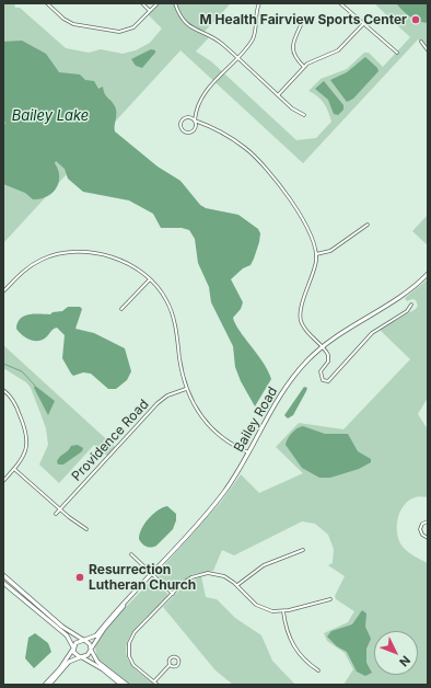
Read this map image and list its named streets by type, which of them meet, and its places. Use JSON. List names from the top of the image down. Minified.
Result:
{"streets":{"main road":["Bailey Road"],"street":["Providence Road"]},"water":["Bailey Lake"],"places":["M Health Fairview Sports Center","Resurrection Lutheran Church"],"north":"bottom right"}
